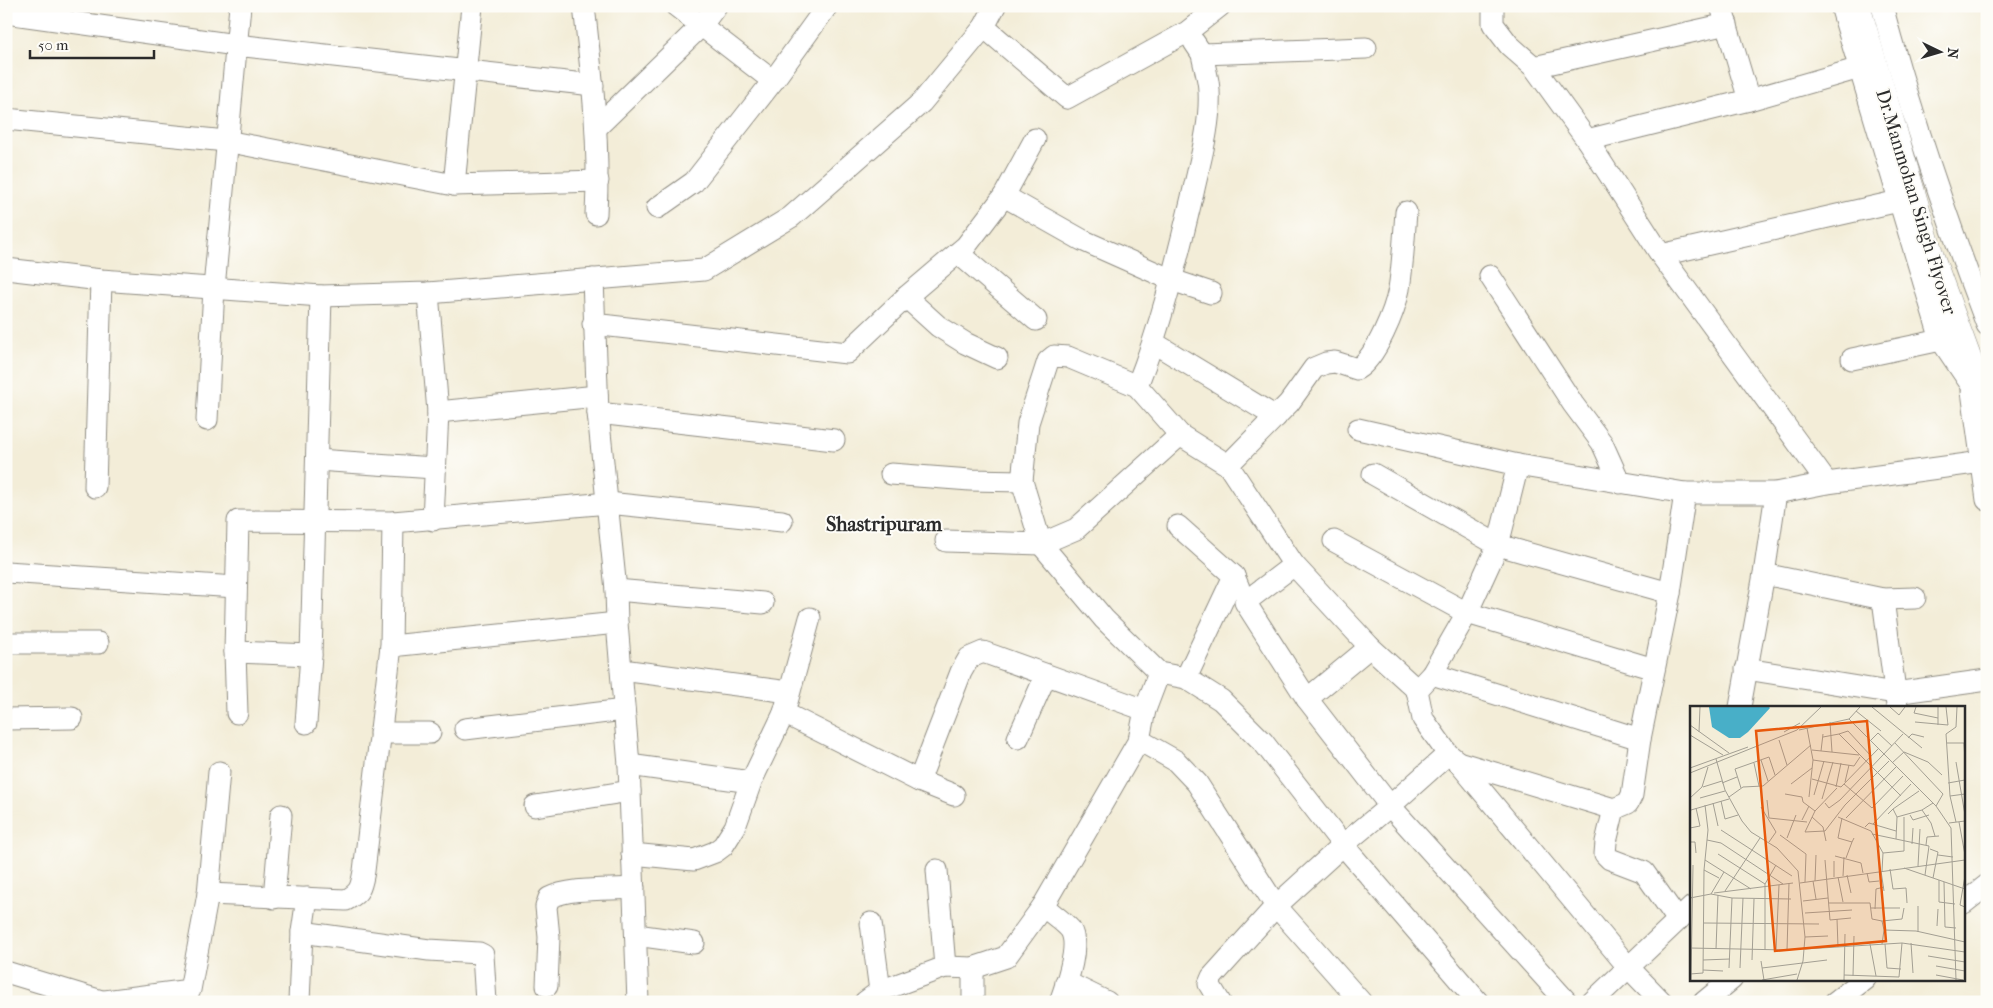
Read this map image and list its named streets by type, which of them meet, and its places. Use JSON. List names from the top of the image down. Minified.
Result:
{"streets":{"highway":["Dr.Manmohan Singh Flyover"]},"districts":["Shastripuram"],"scale_bar":"50 m","north":"right"}
